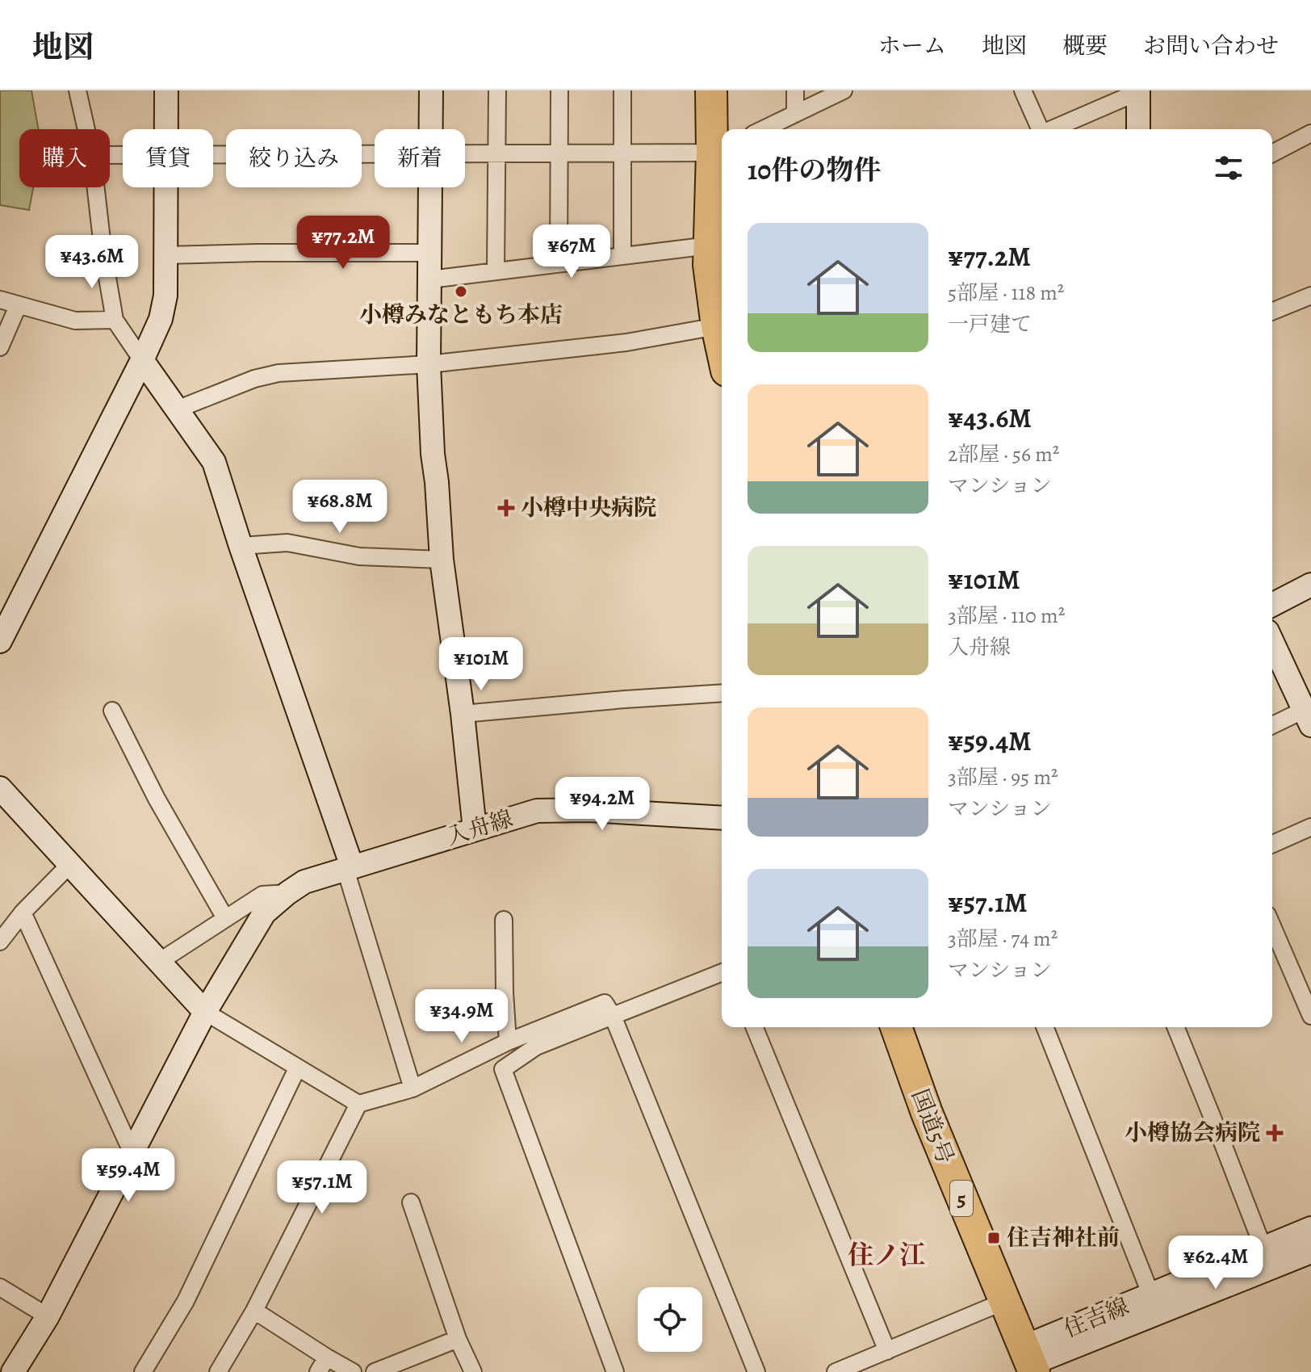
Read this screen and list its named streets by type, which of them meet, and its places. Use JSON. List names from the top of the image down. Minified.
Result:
{"streets":{"highway":["国道5号","5"],"street":["入舟線","住吉線"]},"crossings":[["国道5号","住吉線"]],"districts":["住ノ江"],"places":{"other":["小樽みなともち本店"],"health":["小樽中央病院","小樽協会病院"],"transit":["住吉神社前"]},"page":{"header":"地図","nav":["ホーム","地図","概要","お問い合わせ"],"chip":["購入","賃貸","絞り込み","新着"],"heading":"10件の物件","list":[{"name":"¥77.2M","note":"5部屋 · 118 m² · 一戸建て"},{"name":"¥43.6M","note":"2部屋 · 56 m² · マンション"},{"name":"¥101M","note":"3部屋 · 110 m² · 入舟線"},{"name":"¥59.4M","note":"3部屋 · 95 m² · マンション"},{"name":"¥57.1M","note":"3部屋 · 74 m² · マンション"}],"price":["¥77.2M","¥67M","¥43.6M","¥68.8M","¥101M","¥94.2M","¥34.9M","¥59.4M","¥57.1M","¥62.4M"]}}
